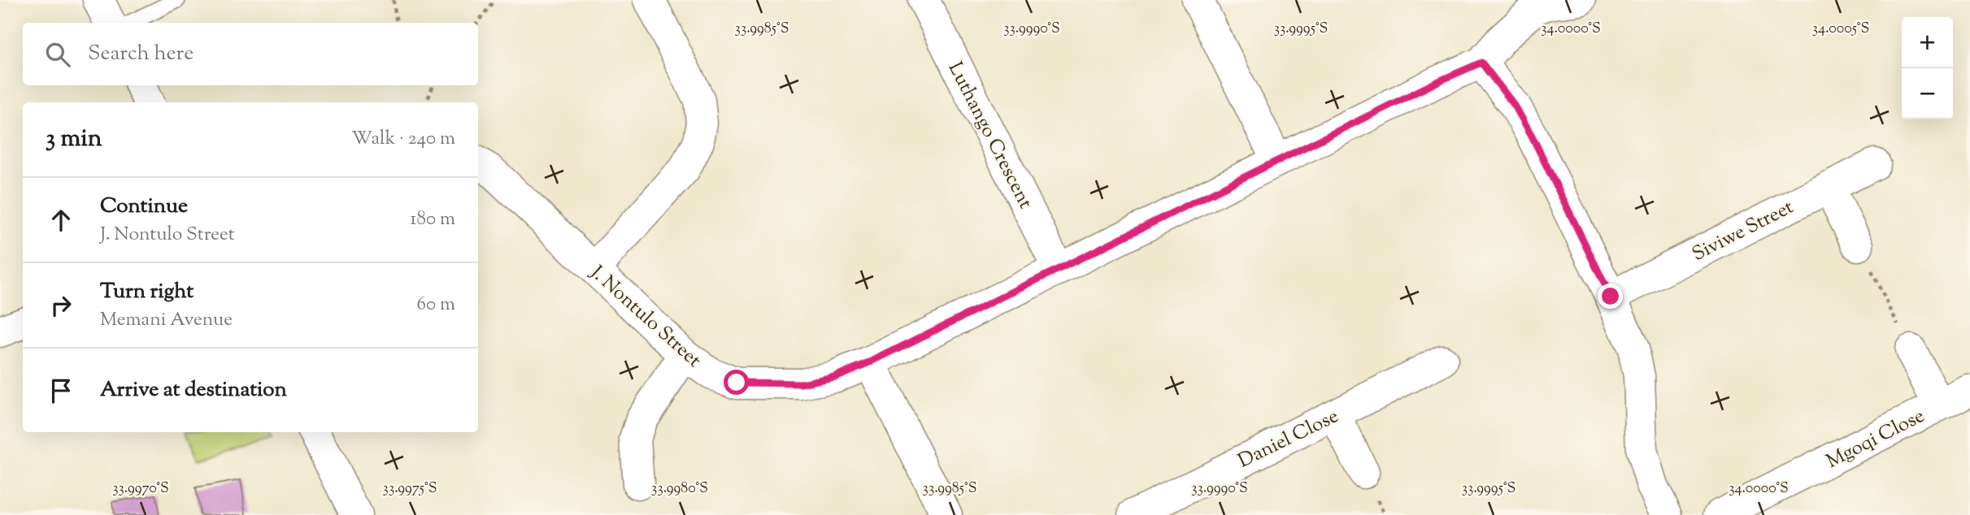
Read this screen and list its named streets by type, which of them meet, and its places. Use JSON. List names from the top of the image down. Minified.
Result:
{"streets":{"street":["Luthango Crescent","Siviwe Street","J. Nontulo Street","Daniel Close","Mgoqi Close"]},"crossings":[["Luthango Crescent","J. Nontulo Street"]],"page":{"map_buttons":["+","−"],"search":"Search here","heading":["3 min","Walk · 240 m"],"list":[["Continue","J. Nontulo Street","180 m"],["Turn right","Memani Avenue","60 m"],"Arrive at destination"]},"coordinates":["33.9985°S","33.9990°S","33.9995°S","34.0000°S","34.0005°S","33.9970°S","33.9975°S","33.9980°S"]}
